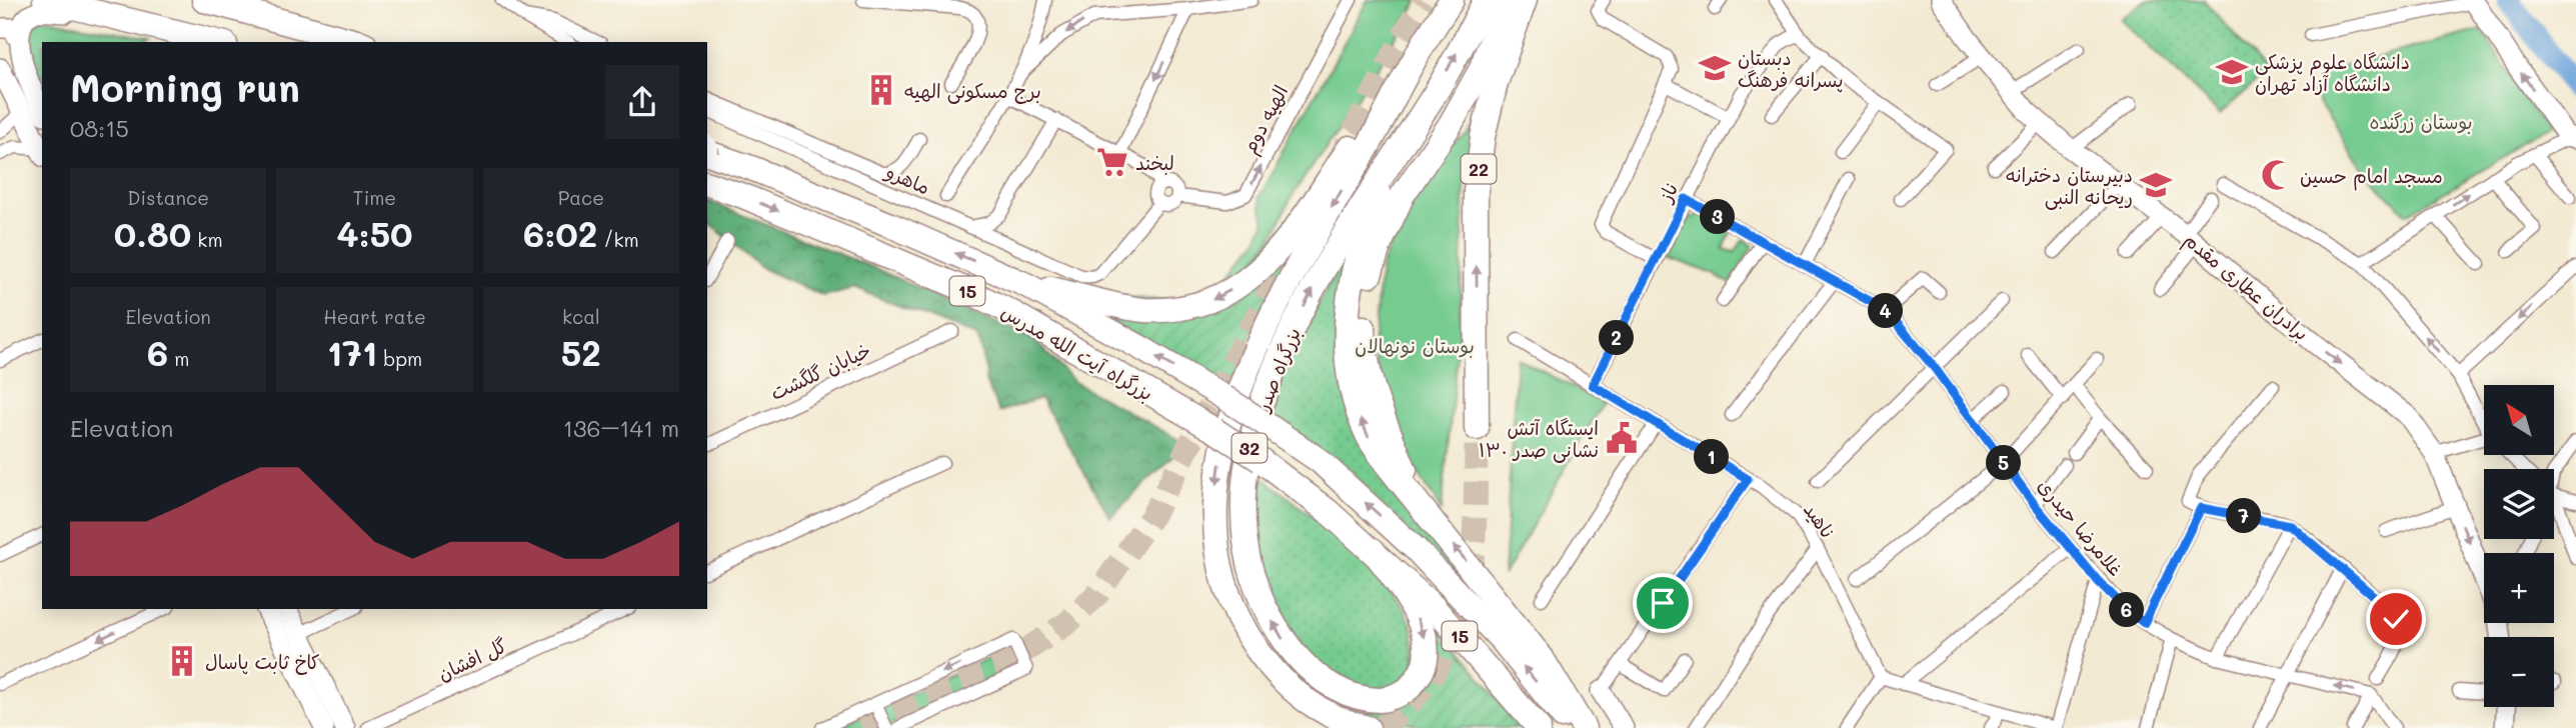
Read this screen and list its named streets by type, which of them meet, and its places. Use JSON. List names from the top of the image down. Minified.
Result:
{"streets":{"highway":["22","15","بزرگراه آیت الله مدرس","بزرگراه صدر","32"],"street":["الهیه دوم","ماهرو","ناز","برادران عطاری مقدم","خیابان گلگشت","ناهید","غلامرضا حیدری","گل‌ افشان"]},"crossings":[["الهیه دوم","ماهرو"],["ناز","ناهید"],["ناز","غلامرضا حیدری"],["15","بزرگراه آیت الله مدرس"],["15","بزرگراه صدر"],["بزرگراه آیت الله مدرس","بزرگراه صدر"],["بزرگراه صدر","32"]],"one_way":["الهیه دوم"],"parks":["بوستان زرگنده","بوستان نونهالان"],"places":{"school or university":["دبستان پسرانه فرهنگ","دانشگاه علوم پزشکی دانشگاه آزاد تهران","دبیرستان دخترانه ریحانه النبی"],"building":["برج مسکونی الهیه","کاخ ثابت پاسال"],"supermarket":["لبخند"],"mosque":["مسجد امام حسین"],"public building":["ایستگاه آتش نشانی صدر ۱۳۰"]},"north":"top left","page":{"heading":["Morning run","08:15"],"stats":[["Distance","0.80 km"],["Time","4:50"],["Pace","6:02 /km"],["Elevation","6 m"],["Heart rate","171 bpm"],["kcal","52"]],"pins":["3","4","2","1","5","7","6"],"map_buttons":["+","−"],"chart":["Elevation","136–141 m"]}}
